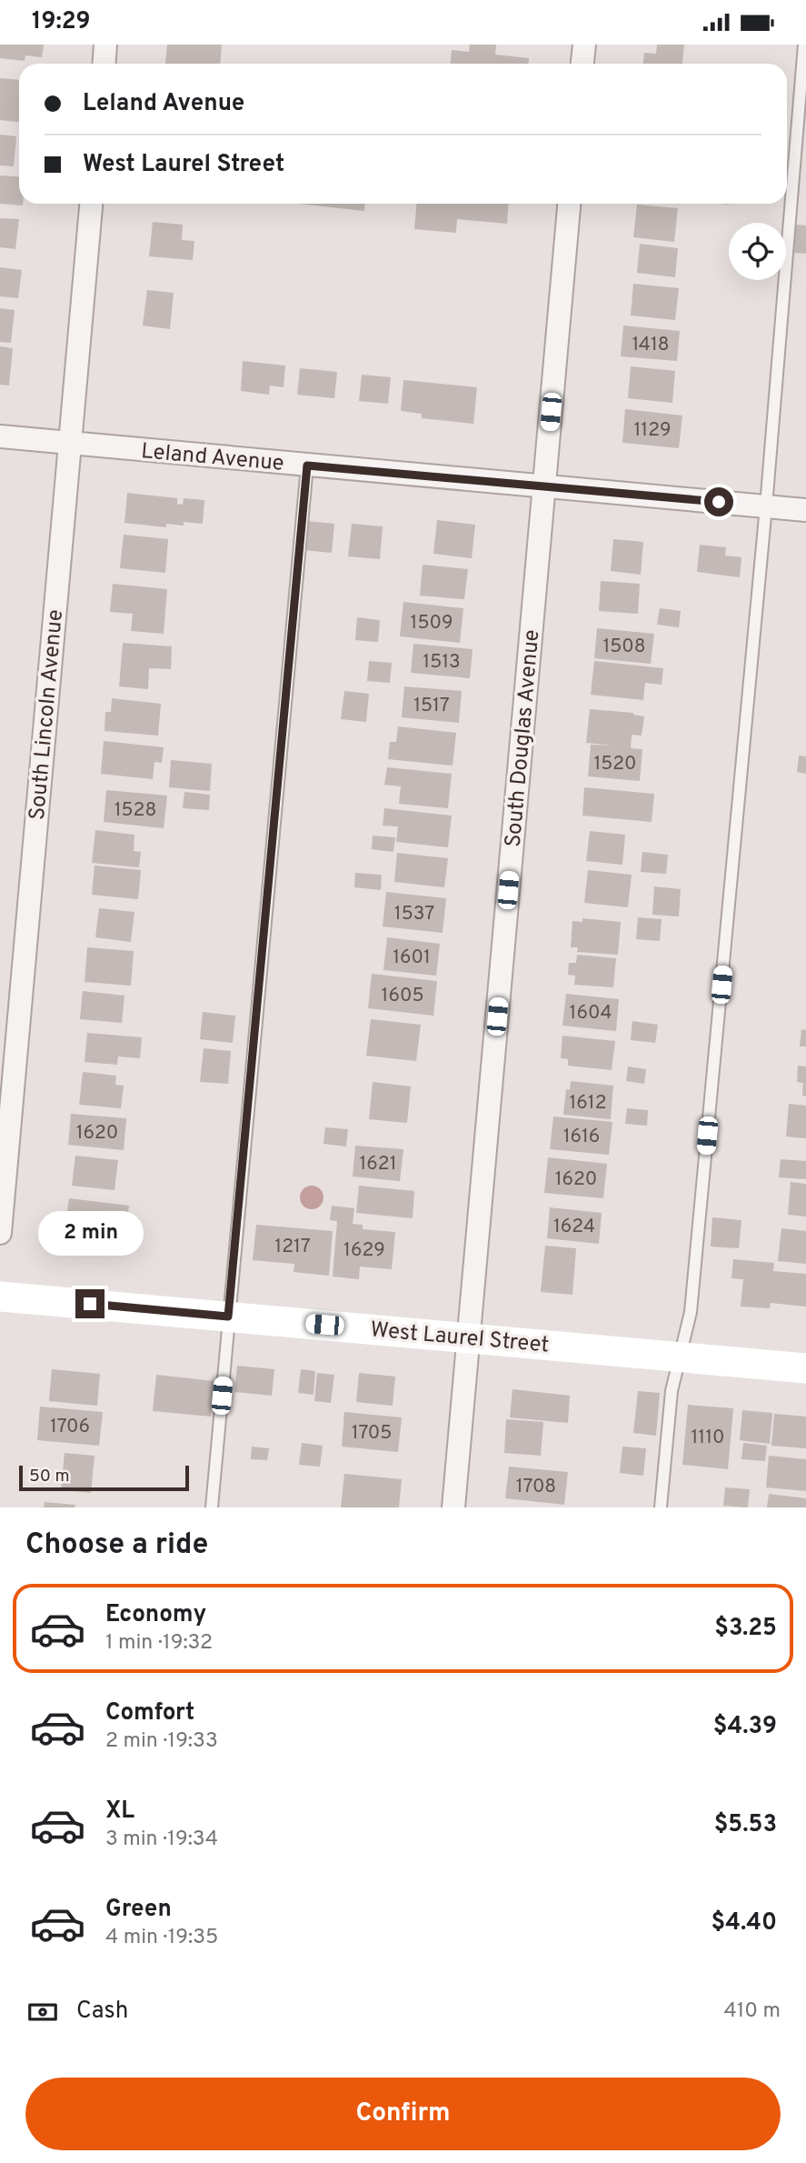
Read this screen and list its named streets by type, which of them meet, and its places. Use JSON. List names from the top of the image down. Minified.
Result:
{"streets":{"street":["Leland Avenue","South Lincoln Avenue","South Douglas Avenue","West Laurel Street"]},"crossings":[["Leland Avenue","South Lincoln Avenue"],["Leland Avenue","South Douglas Avenue"],["South Douglas Avenue","West Laurel Street"]],"house_numbers":["1418","1129","1509","1508","1513","1517","1520","1528","1537","1601","1605","1604","1612","1620","1616","1621","1620","1624","1217","1629","1706","1705","1110","1708"],"scale_bar":"50 m","page":{"status":"19:29","banner":["Leland Avenue","West Laurel Street"],"bubble":"2 min","scale":"50 m","heading":"Choose a ride","list":[{"name":"Economy","note":"1 min · 19:32","value":"$3.25"},{"name":"Comfort","note":"2 min · 19:33","value":"$4.39"},{"name":"XL","note":"3 min · 19:34","value":"$5.53"},{"name":"Green","note":"4 min · 19:35","value":"$4.40"}],"pay":["Cash","410 m"],"buttons":"Confirm"}}
